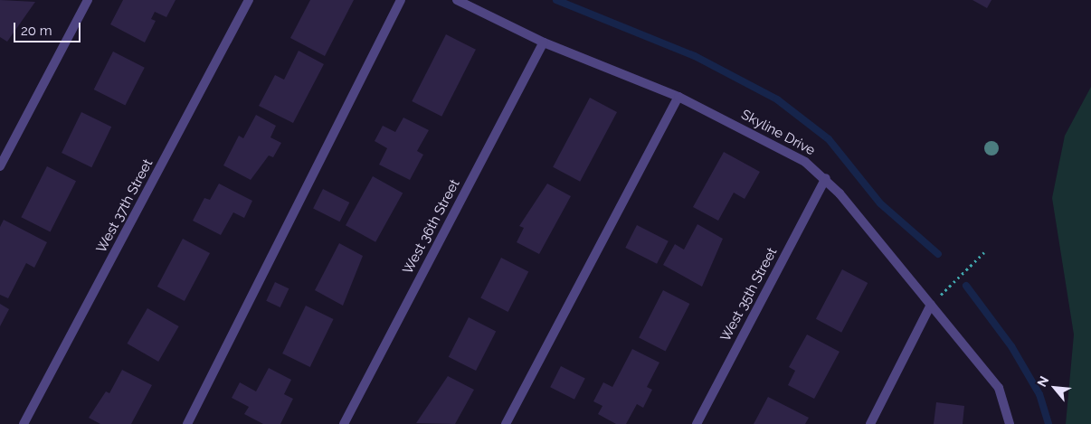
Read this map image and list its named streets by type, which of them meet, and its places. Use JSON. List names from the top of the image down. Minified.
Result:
{"streets":{"street":["Skyline Drive","West 37th Street","West 36th Street","West 35th Street"]},"crossings":[["Skyline Drive","West 36th Street"],["Skyline Drive","West 35th Street"]],"scale_bar":"20 m","north":"top left"}
